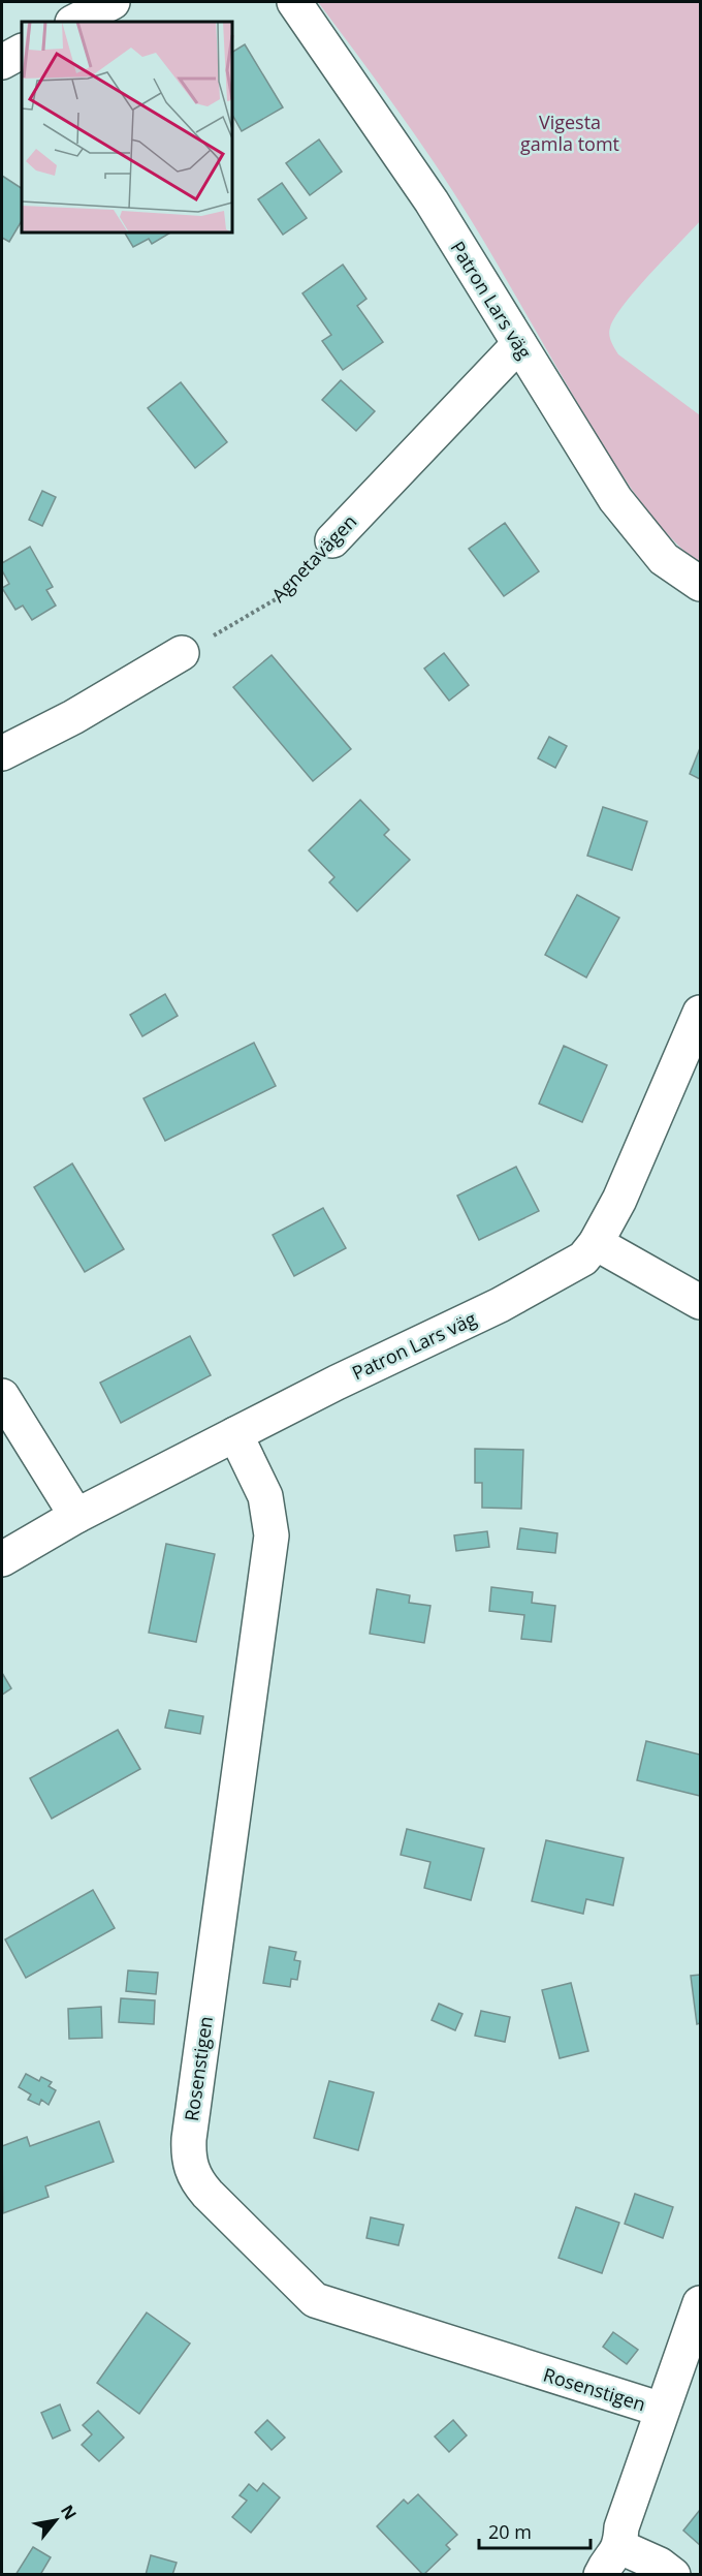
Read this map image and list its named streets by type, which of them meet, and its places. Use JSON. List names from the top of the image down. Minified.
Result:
{"streets":{"street":["Patron Lars väg","Agnetavägen","Rosenstigen"]},"crossings":[["Patron Lars väg","Agnetavägen"],["Patron Lars väg","Rosenstigen"]],"parks":["Vigesta gamla tomt"],"scale_bar":"20 m","north":"top right"}
